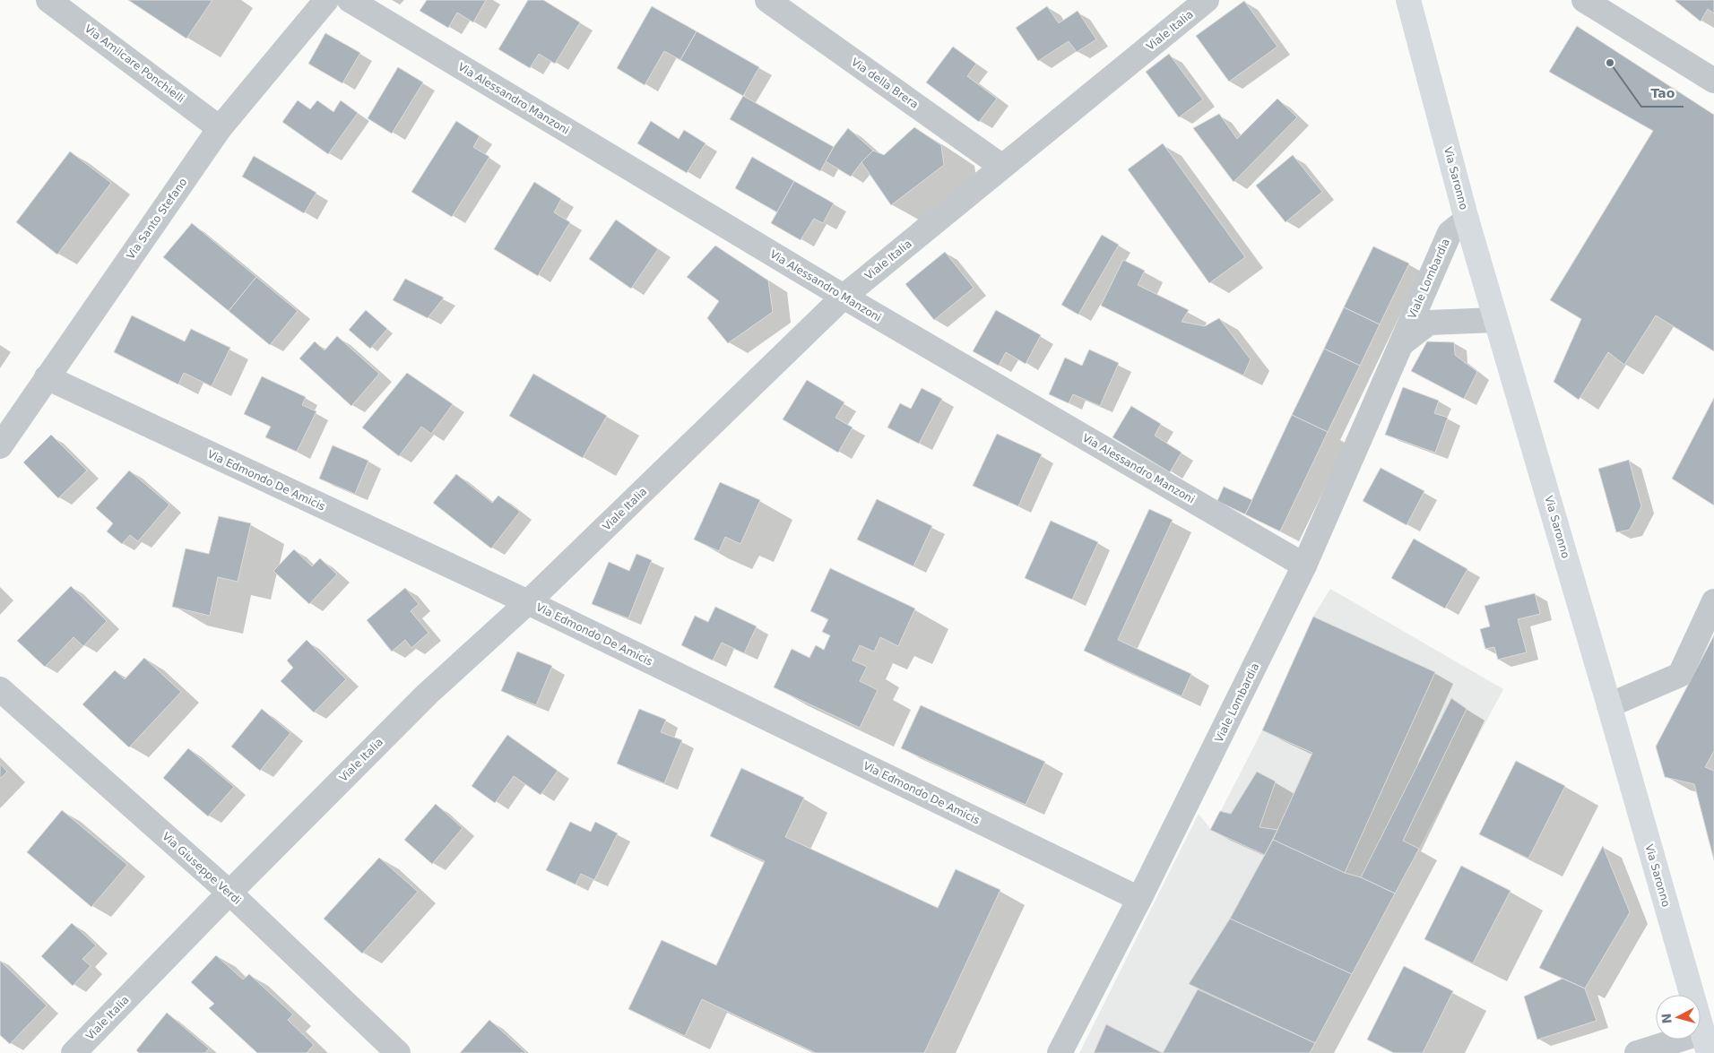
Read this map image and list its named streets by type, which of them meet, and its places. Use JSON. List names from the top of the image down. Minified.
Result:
{"streets":{"main road":["Via Saronno"],"street":["Viale Italia","Via Amilcare Ponchielli","Via della Brera","Via Alessandro Manzoni","Via Santo Stefano","Viale Lombardia","Via Edmondo De Amicis","Via Giuseppe Verdi"]},"crossings":[["Viale Italia","Via della Brera"],["Viale Italia","Via Alessandro Manzoni"],["Viale Italia","Via Edmondo De Amicis"],["Viale Italia","Via Giuseppe Verdi"],["Via Amilcare Ponchielli","Via Santo Stefano"],["Via Alessandro Manzoni","Viale Lombardia"],["Via Saronno","Viale Lombardia"],["Via Santo Stefano","Via Edmondo De Amicis"],["Viale Lombardia","Via Edmondo De Amicis"]],"places":["Tao"],"north":"left"}
